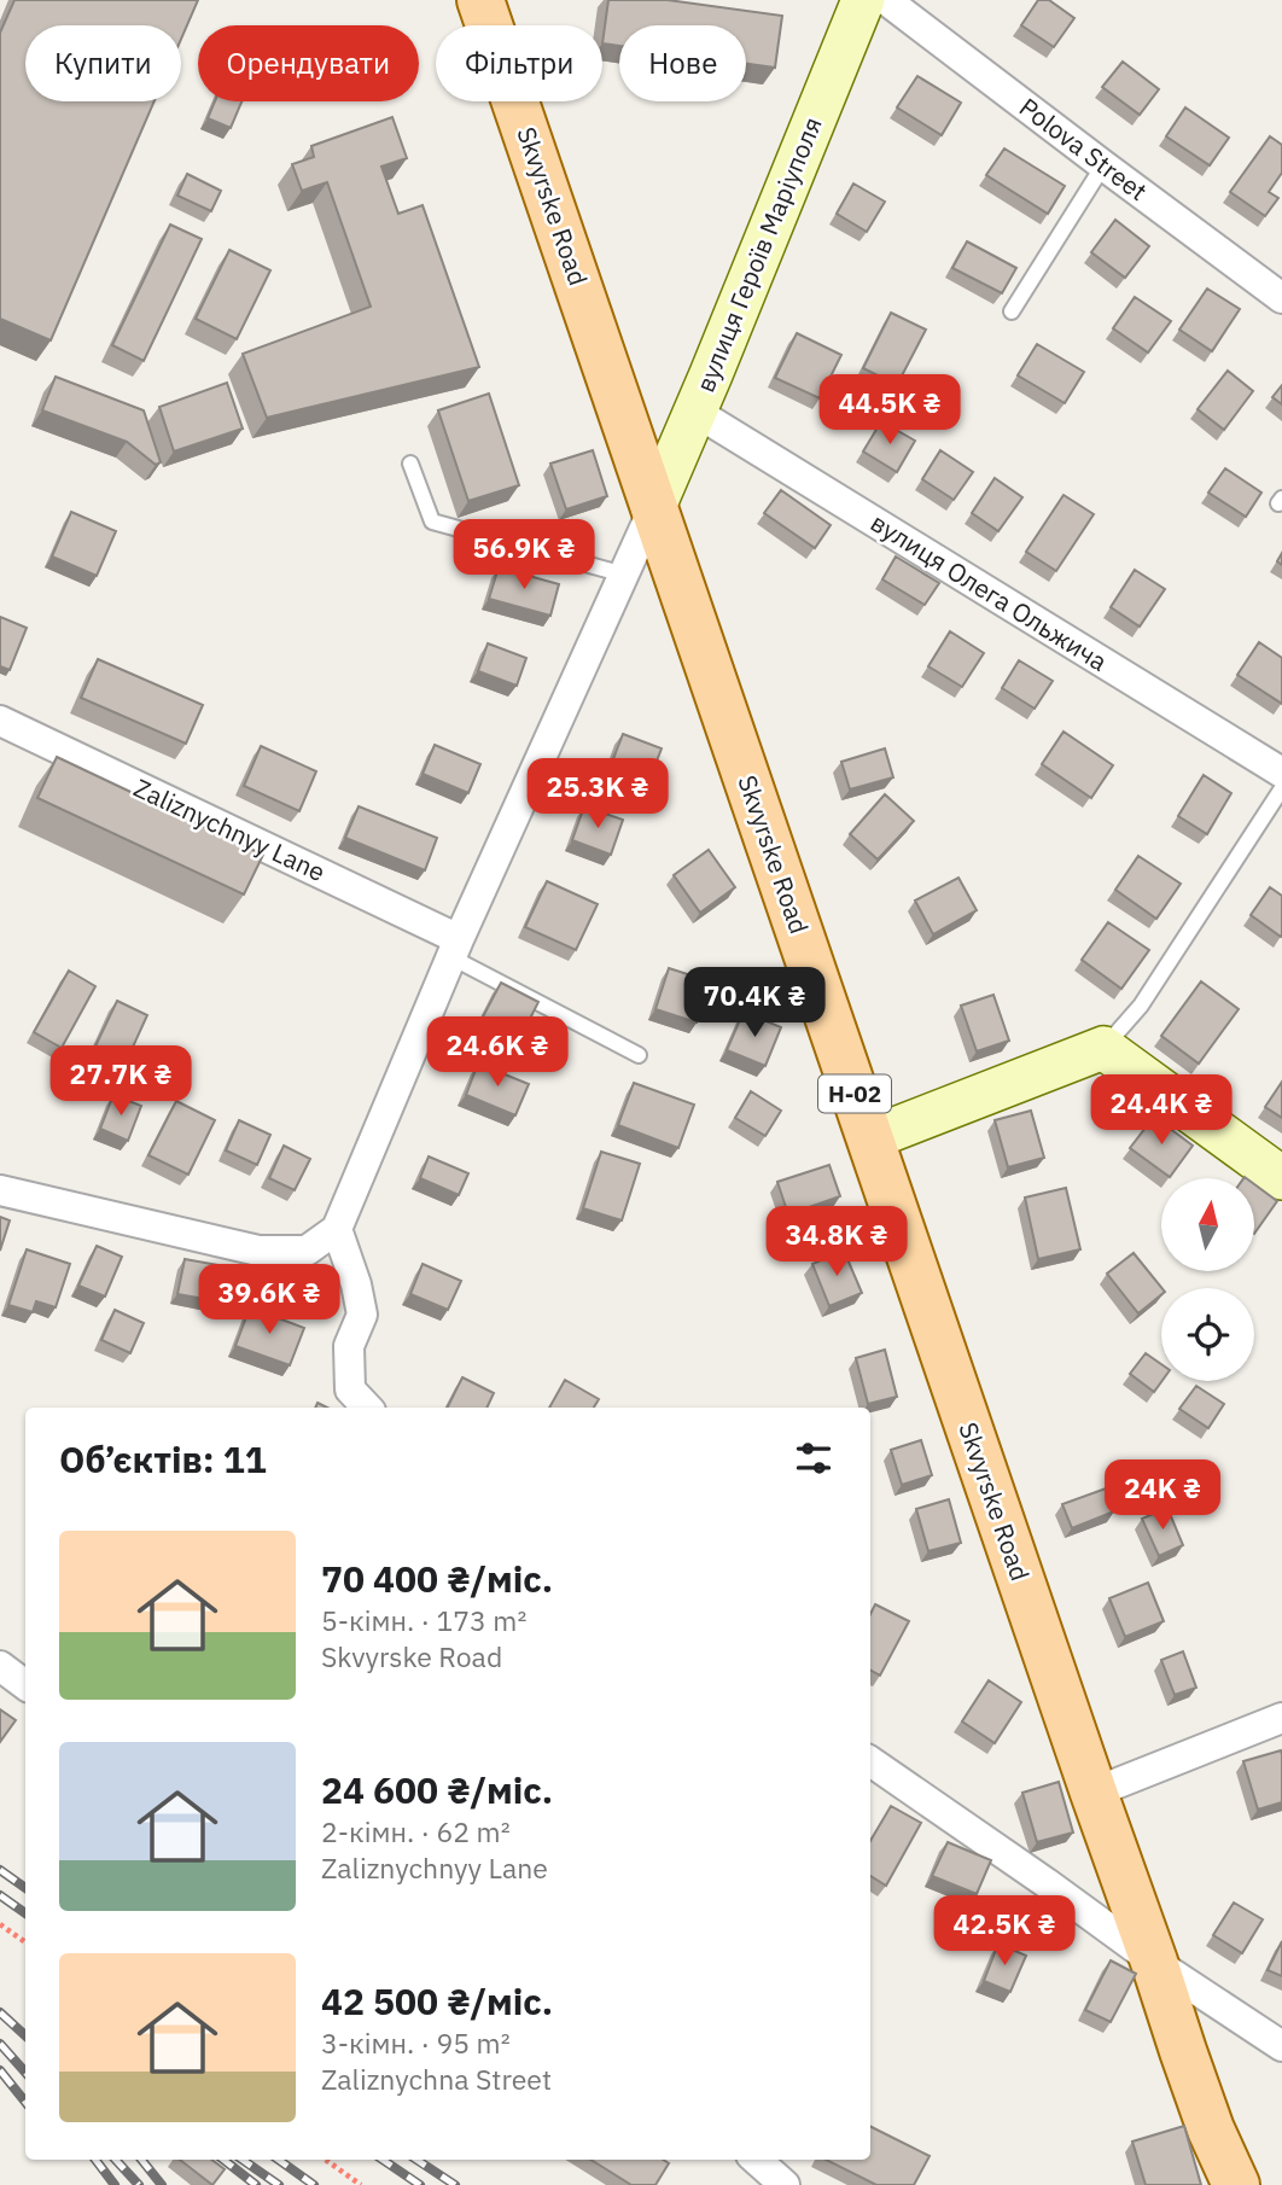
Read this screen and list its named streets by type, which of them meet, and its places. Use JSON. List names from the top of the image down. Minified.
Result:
{"streets":{"main road":["Skvyrske Road","Н-02"],"street":["Polova Street","вулиця Героїв Маріуполя","вулиця Олега Ольжича","Zaliznychnyy Lane"]},"crossings":[["Skvyrske Road","вулиця Героїв Маріуполя"],["вулиця Героїв Маріуполя","вулиця Олега Ольжича"]],"north":"top","page":{"chip":["Купити","Орендувати","Фільтри","Нове"],"price":["44.5K ₴","56.9K ₴","25.3K ₴","70.4K ₴","24.6K ₴","27.7K ₴","24.4K ₴","34.8K ₴","39.6K ₴","24K ₴","42.5K ₴"],"heading":"Об’єктів: 11","list":[{"name":"70 400 ₴/міс.","note":"5-кімн. · 173 m² · Skvyrske Road"},{"name":"24 600 ₴/міс.","note":"2-кімн. · 62 m² · Zaliznychnyy Lane"},{"name":"42 500 ₴/міс.","note":"3-кімн. · 95 m² · Zaliznychna Street"}]}}
